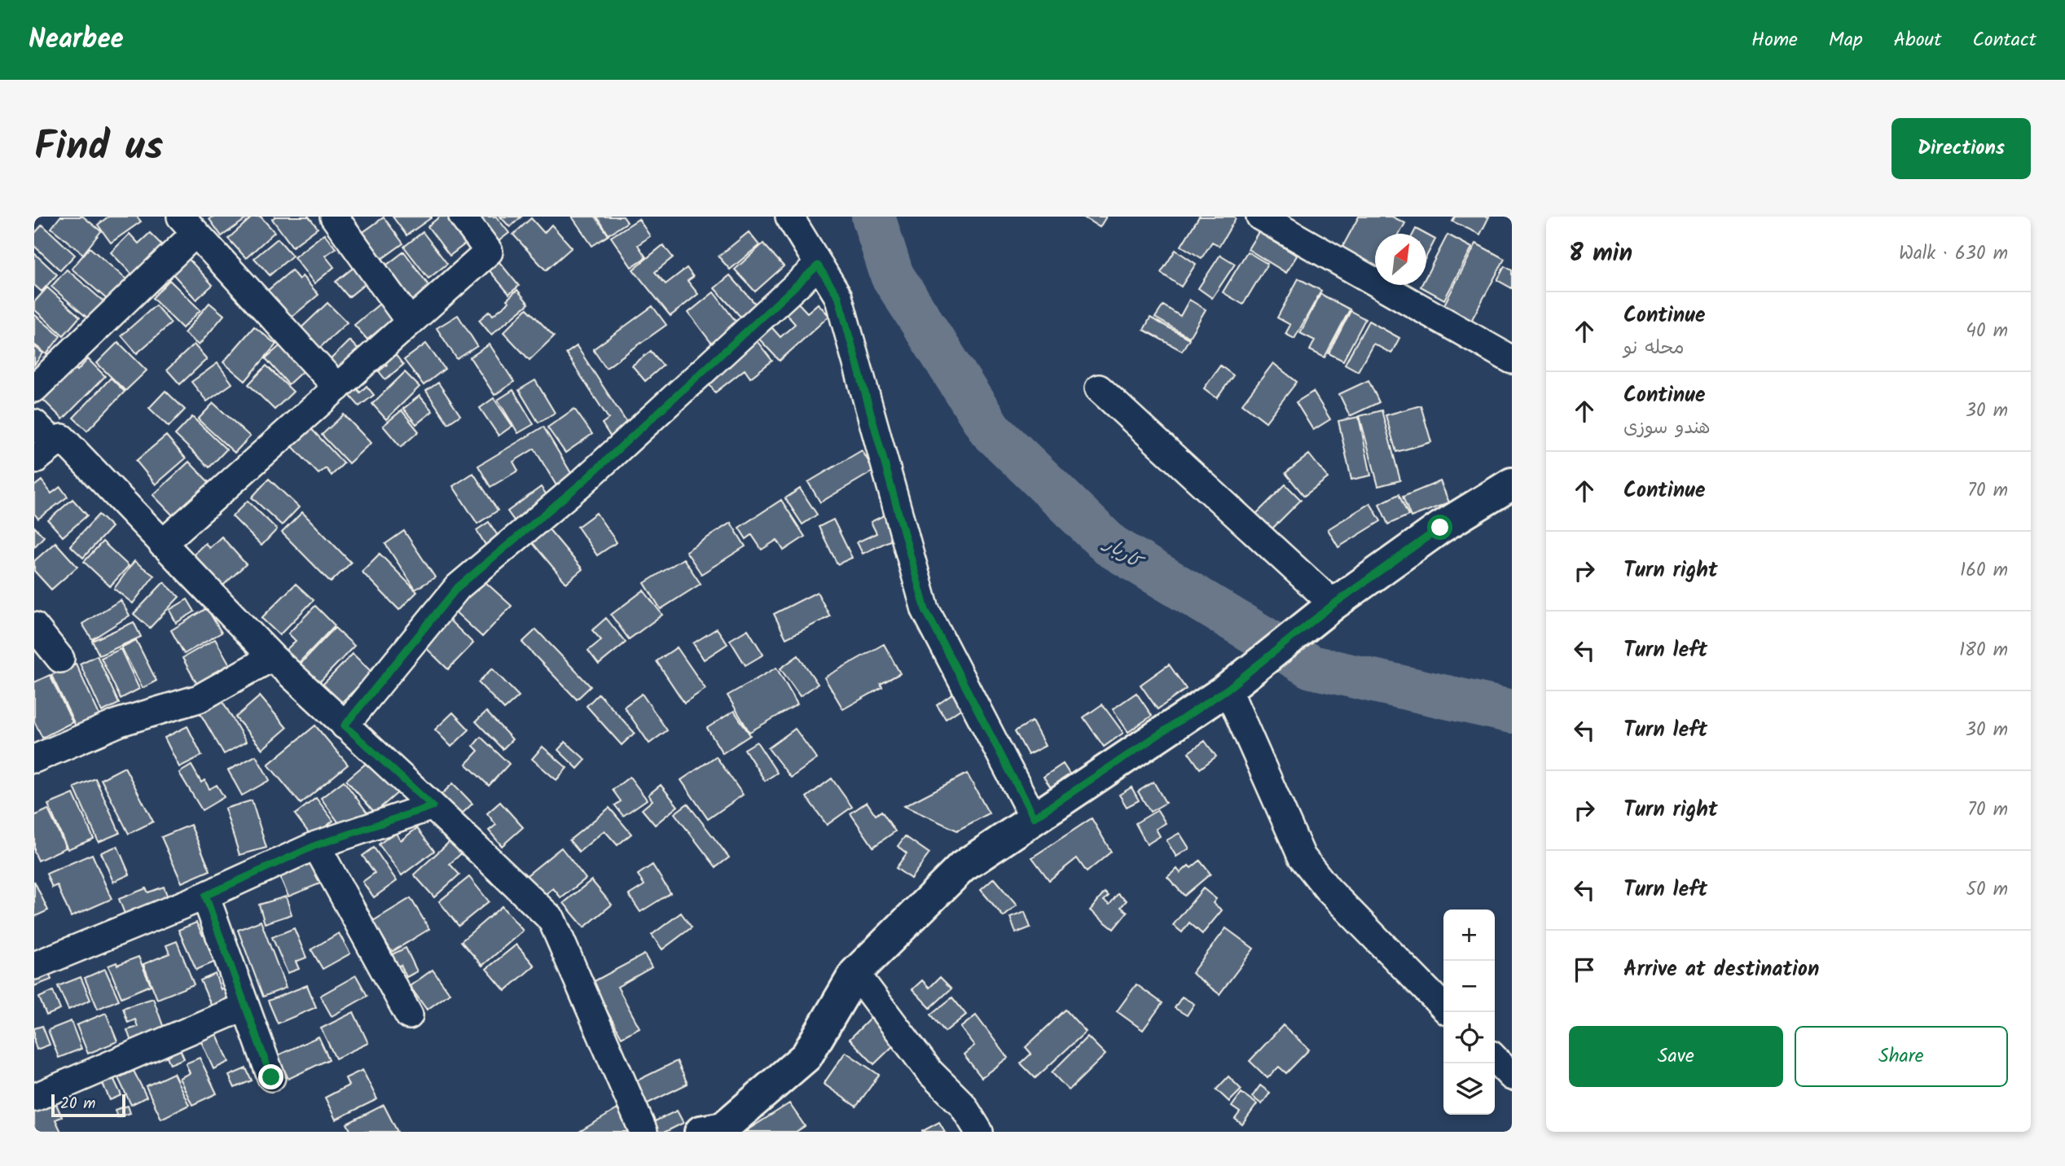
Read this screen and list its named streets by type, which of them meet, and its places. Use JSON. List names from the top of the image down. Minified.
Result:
{"water":["کاربار"],"scale_bar":"20 m","north":"top right","page":{"header":"Nearbee","nav":["Home","Map","About","Contact"],"title":"Find us","buttons":["Directions",["Save","Share"]],"heading":["8 min","Walk · 630 m"],"list":[["Continue","محله نو","40 m"],["Continue","هندو سوزی","30 m"],["Continue","70 m"],["Turn right","160 m"],["Turn left","180 m"],["Turn left","30 m"],["Turn right","70 m"],["Turn left","50 m"],"Arrive at destination"],"map_buttons":["+","−"],"scale":"20 m"}}
